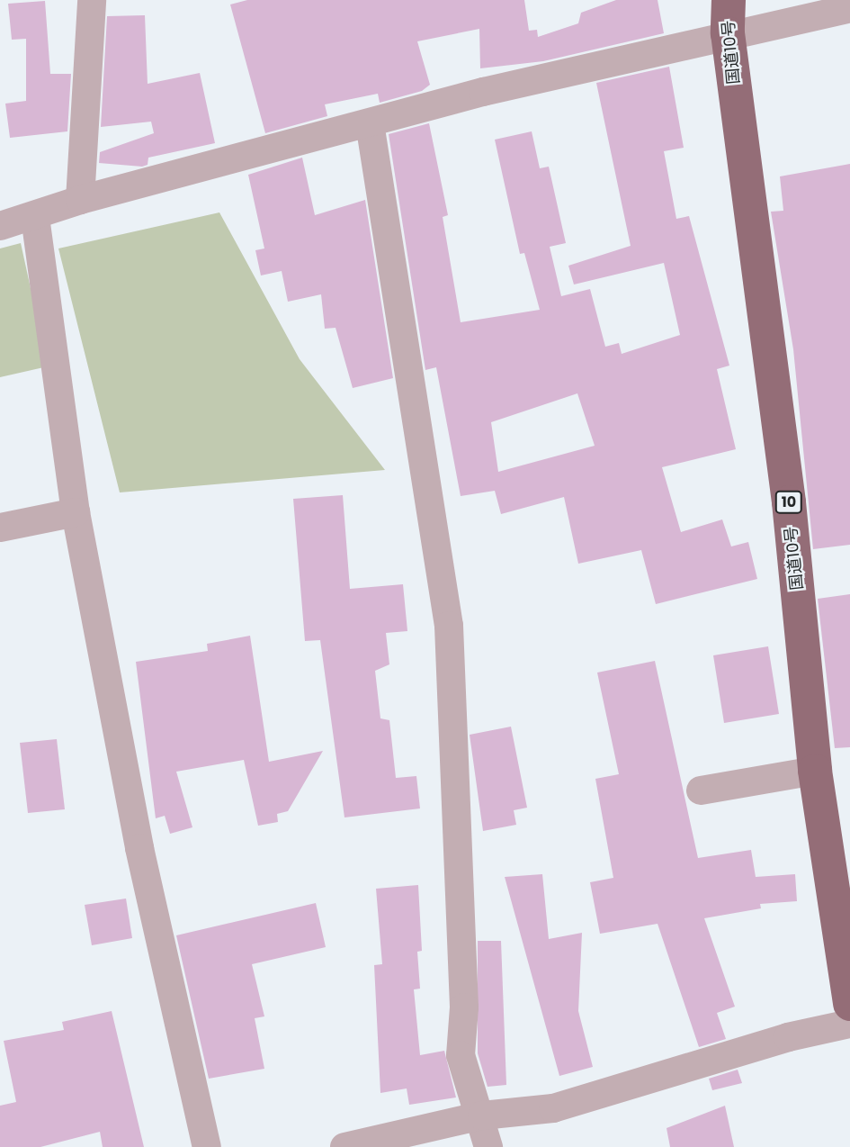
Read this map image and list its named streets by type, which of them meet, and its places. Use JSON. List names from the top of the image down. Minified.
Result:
{"streets":{"highway":["国道10号","10"]}}
